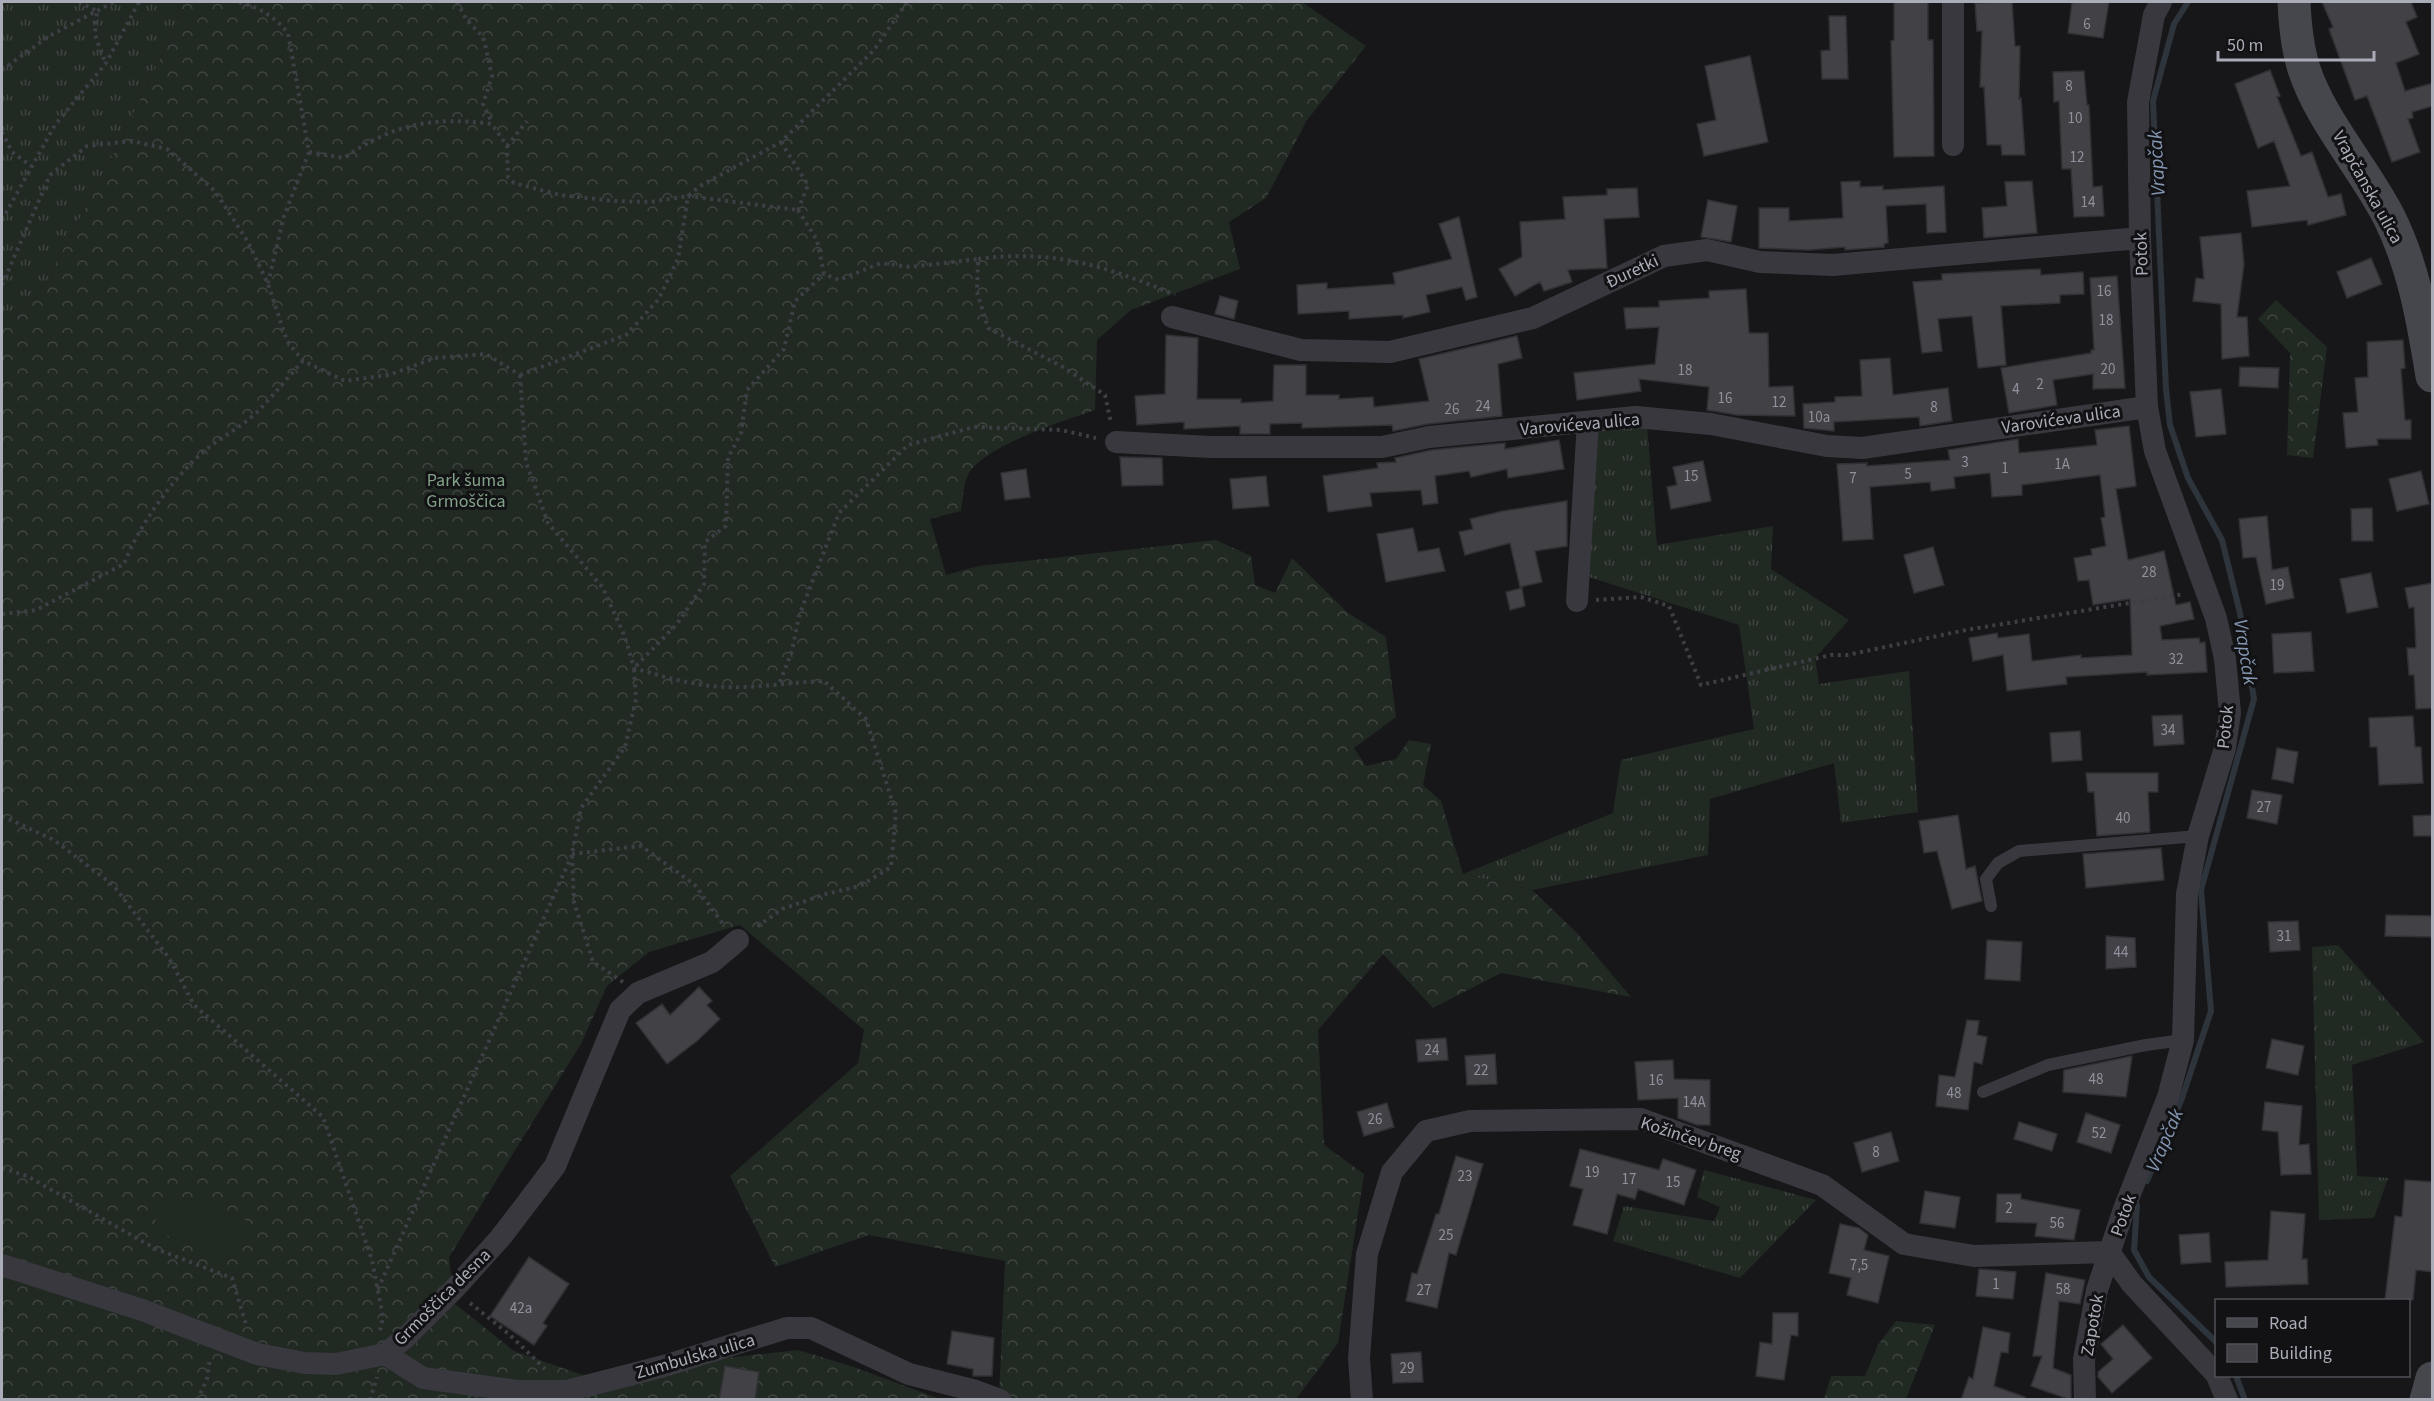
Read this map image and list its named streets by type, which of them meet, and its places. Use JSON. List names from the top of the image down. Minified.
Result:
{"streets":{"main road":["Vrapčanska ulica"],"street":["Potok","Đuretki","Varovićeva ulica","Kožinčev breg","Grmoščica desna","Zapotok","Zumbulska ulica"]},"crossings":[["Potok","Đuretki"],["Potok","Varovićeva ulica"],["Potok","Kožinčev breg"],["Potok","Zapotok"],["Kožinčev breg","Zapotok"],["Grmoščica desna","Zumbulska ulica"]],"water":["Vrapčak"],"parks":["Park šuma Grmoščica"],"house_numbers":["6","8","10","12","14","16","18","20","18","2","4","16","12","24","8","26","10a","3","1A","1","5","15","7","28","19","32","34","27","40","31","44","24","22","48","16","48","14A","26","52","8","19","23","17","15","2","56","25","7,5","1","58","27","42a","29"],"legend":["Road","Building"],"scale_bar":"50 m"}
